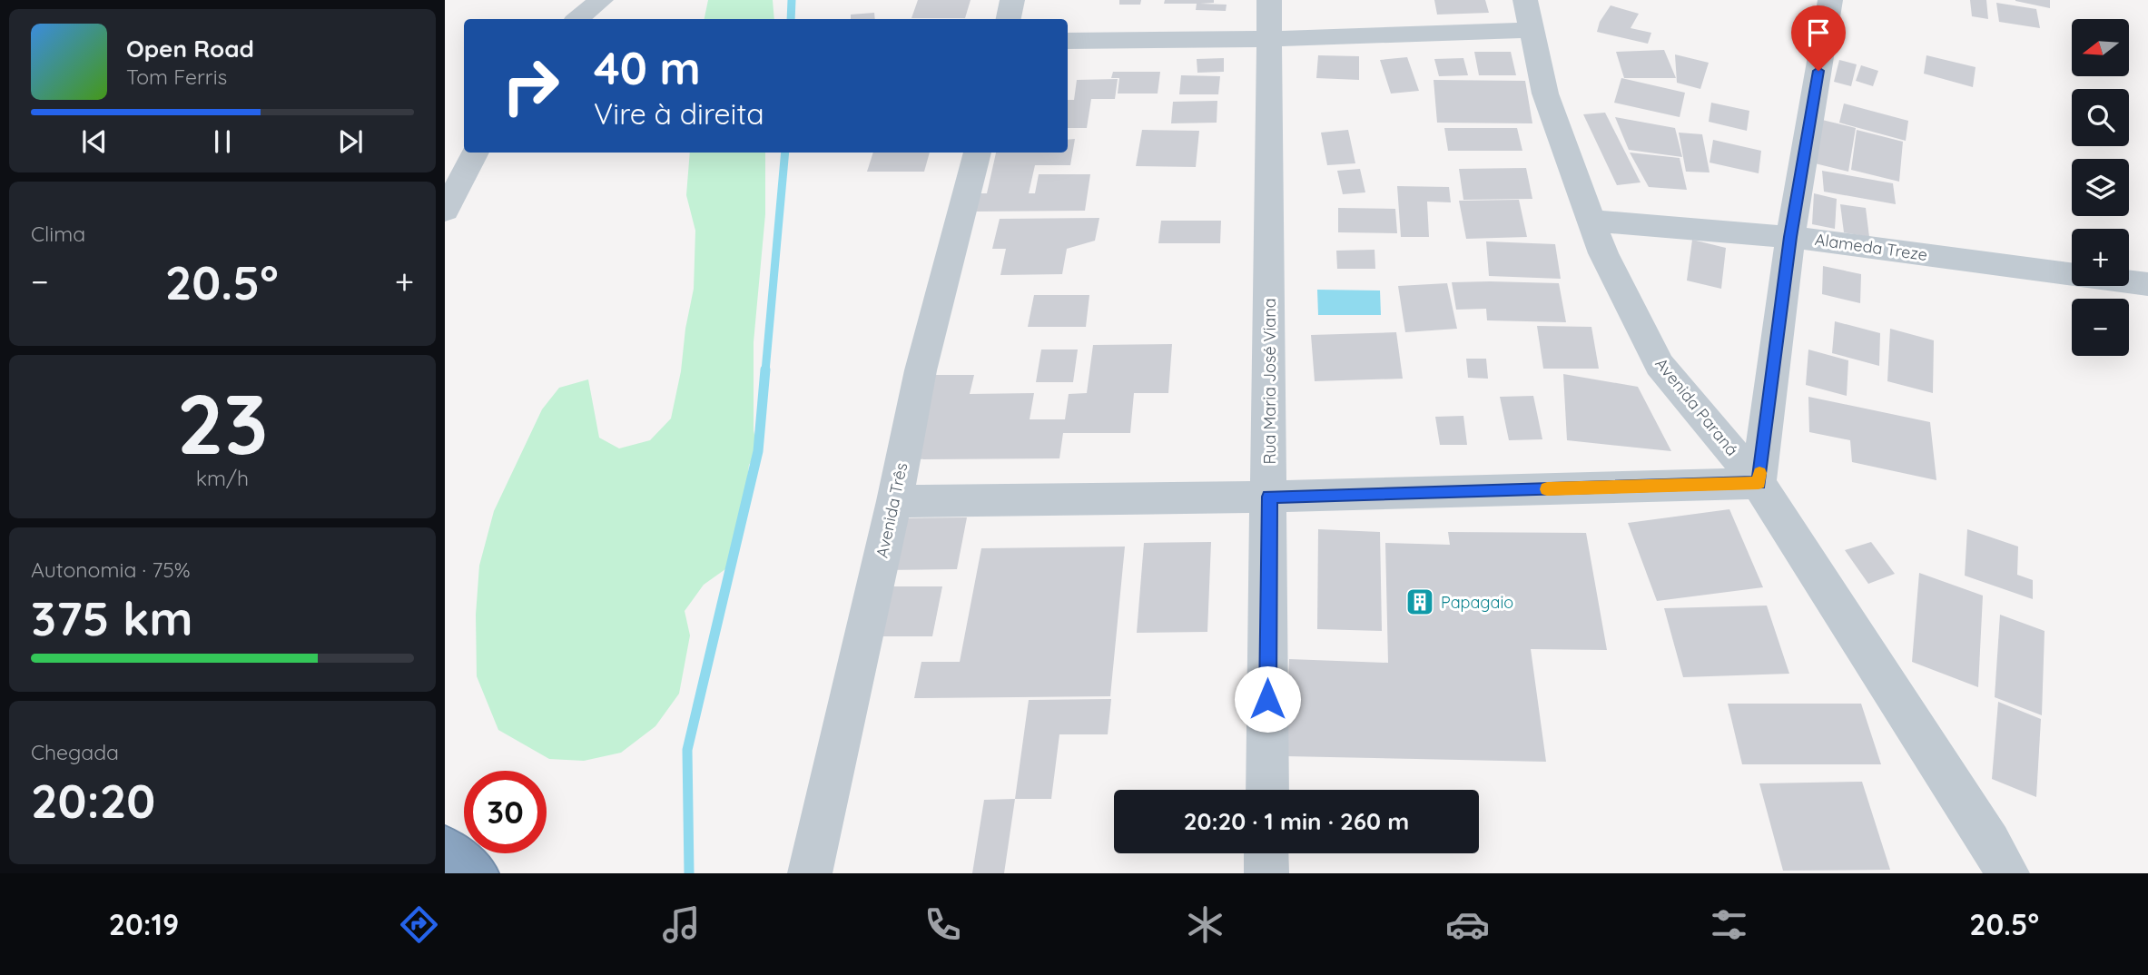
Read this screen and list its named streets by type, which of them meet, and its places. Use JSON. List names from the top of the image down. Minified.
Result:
{"streets":{"street":["Alameda Treze","Rua Maria José Viana","Avenida Paraná","Avenida Três"]},"crossings":[["Alameda Treze","Avenida Paraná"]],"places":{"building":["Papagaio"]},"north":"left","page":{"map_buttons":["+","−"],"turn":["40 m","Vire à direita"],"song":["Open Road","Tom Ferris"],"tile":["Clima",["23","km/h"],["Autonomia · 75%","375 km"],["Chegada","20:20"]],"heat":["−","20.5°","+"],"limit":"30","trip":"20:20 · 1 min · 260 m","tabs":["20:19","20.5°"]}}
